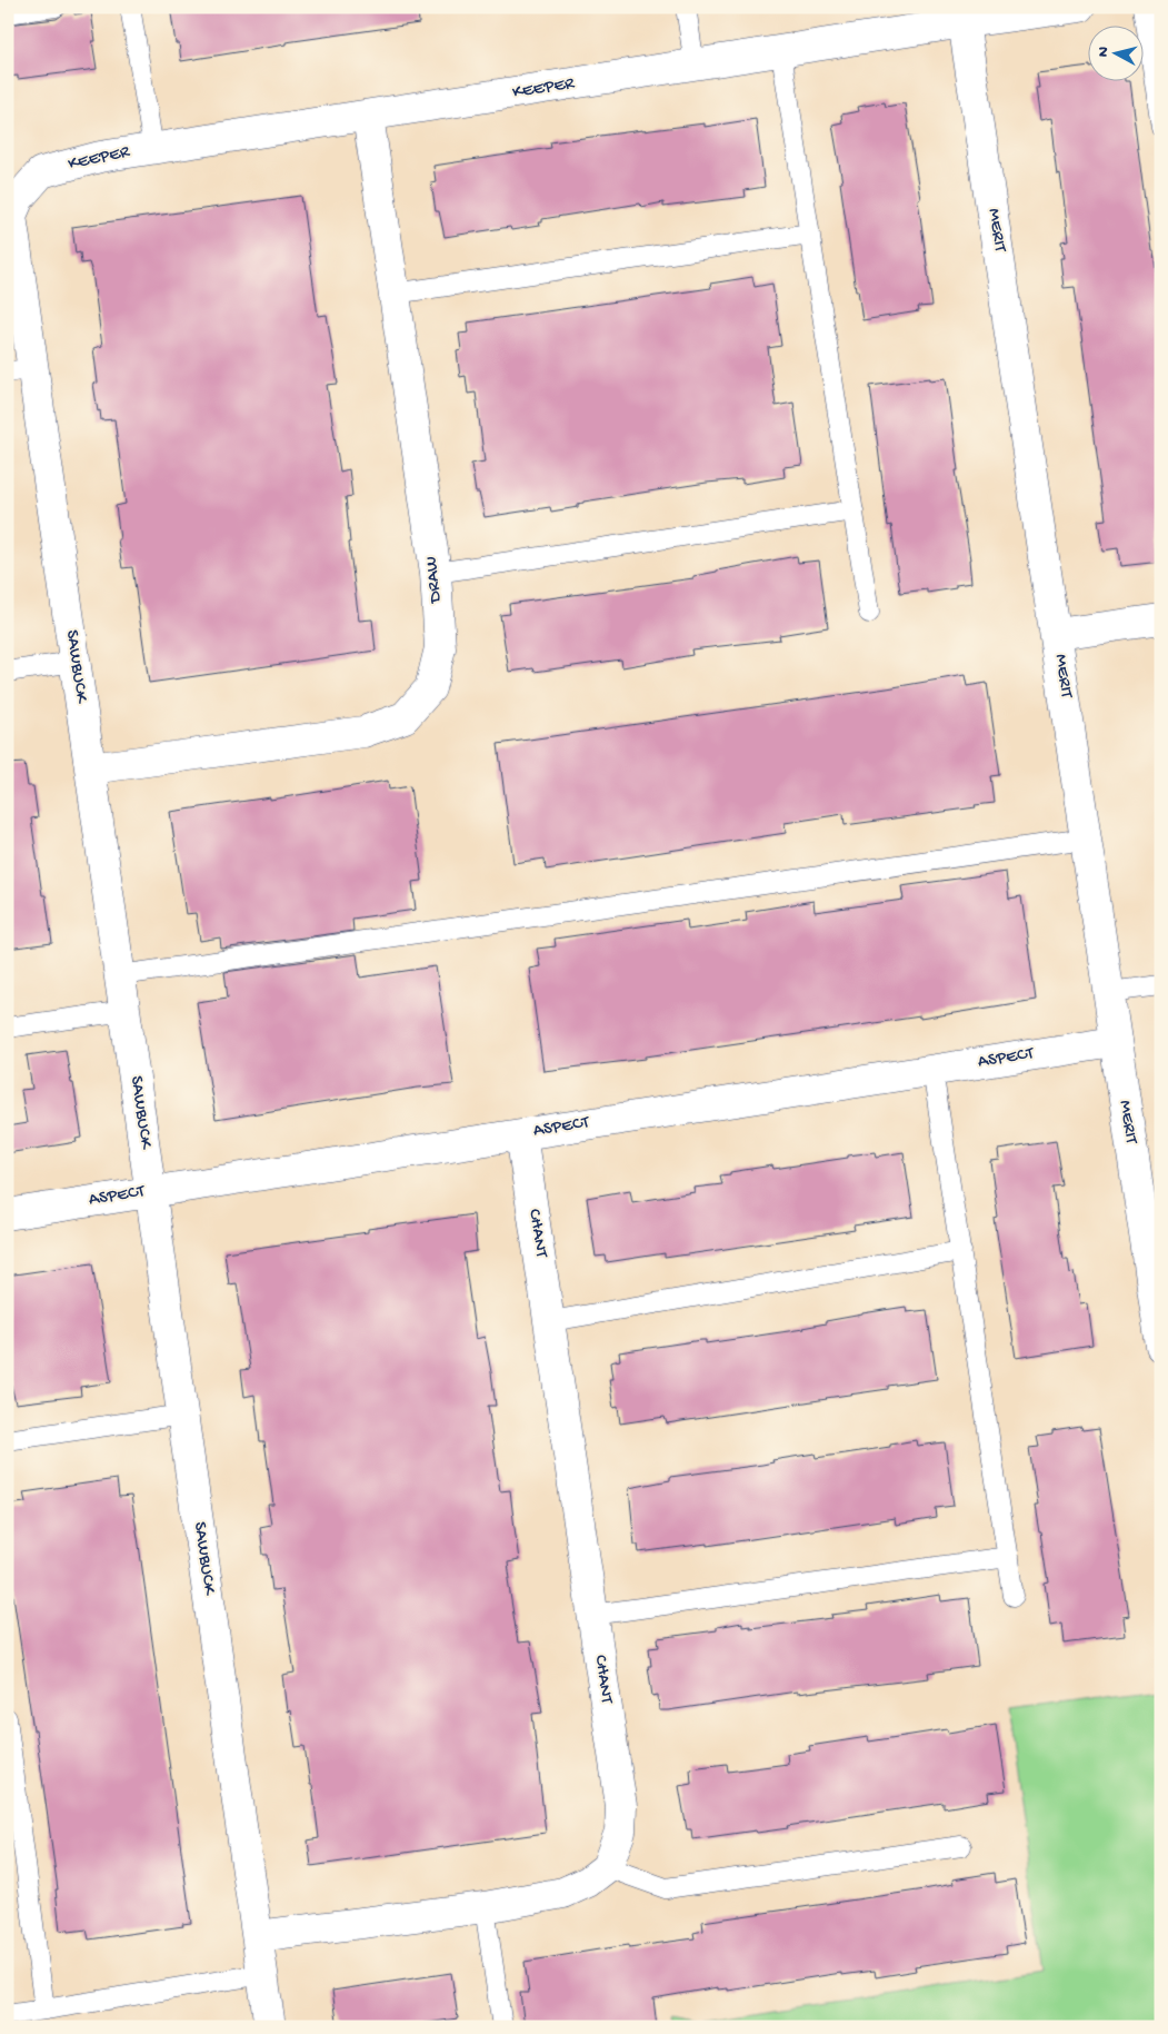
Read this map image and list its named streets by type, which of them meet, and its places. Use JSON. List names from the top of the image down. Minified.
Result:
{"streets":{"street":["KEEPER","MERIT","DRAW","SAWBUCK","ASPECT","CHANT"]},"crossings":[["KEEPER","MERIT"],["KEEPER","DRAW"],["KEEPER","SAWBUCK"],["MERIT","ASPECT"],["DRAW","SAWBUCK"],["SAWBUCK","ASPECT"],["ASPECT","CHANT"]],"north":"left"}
